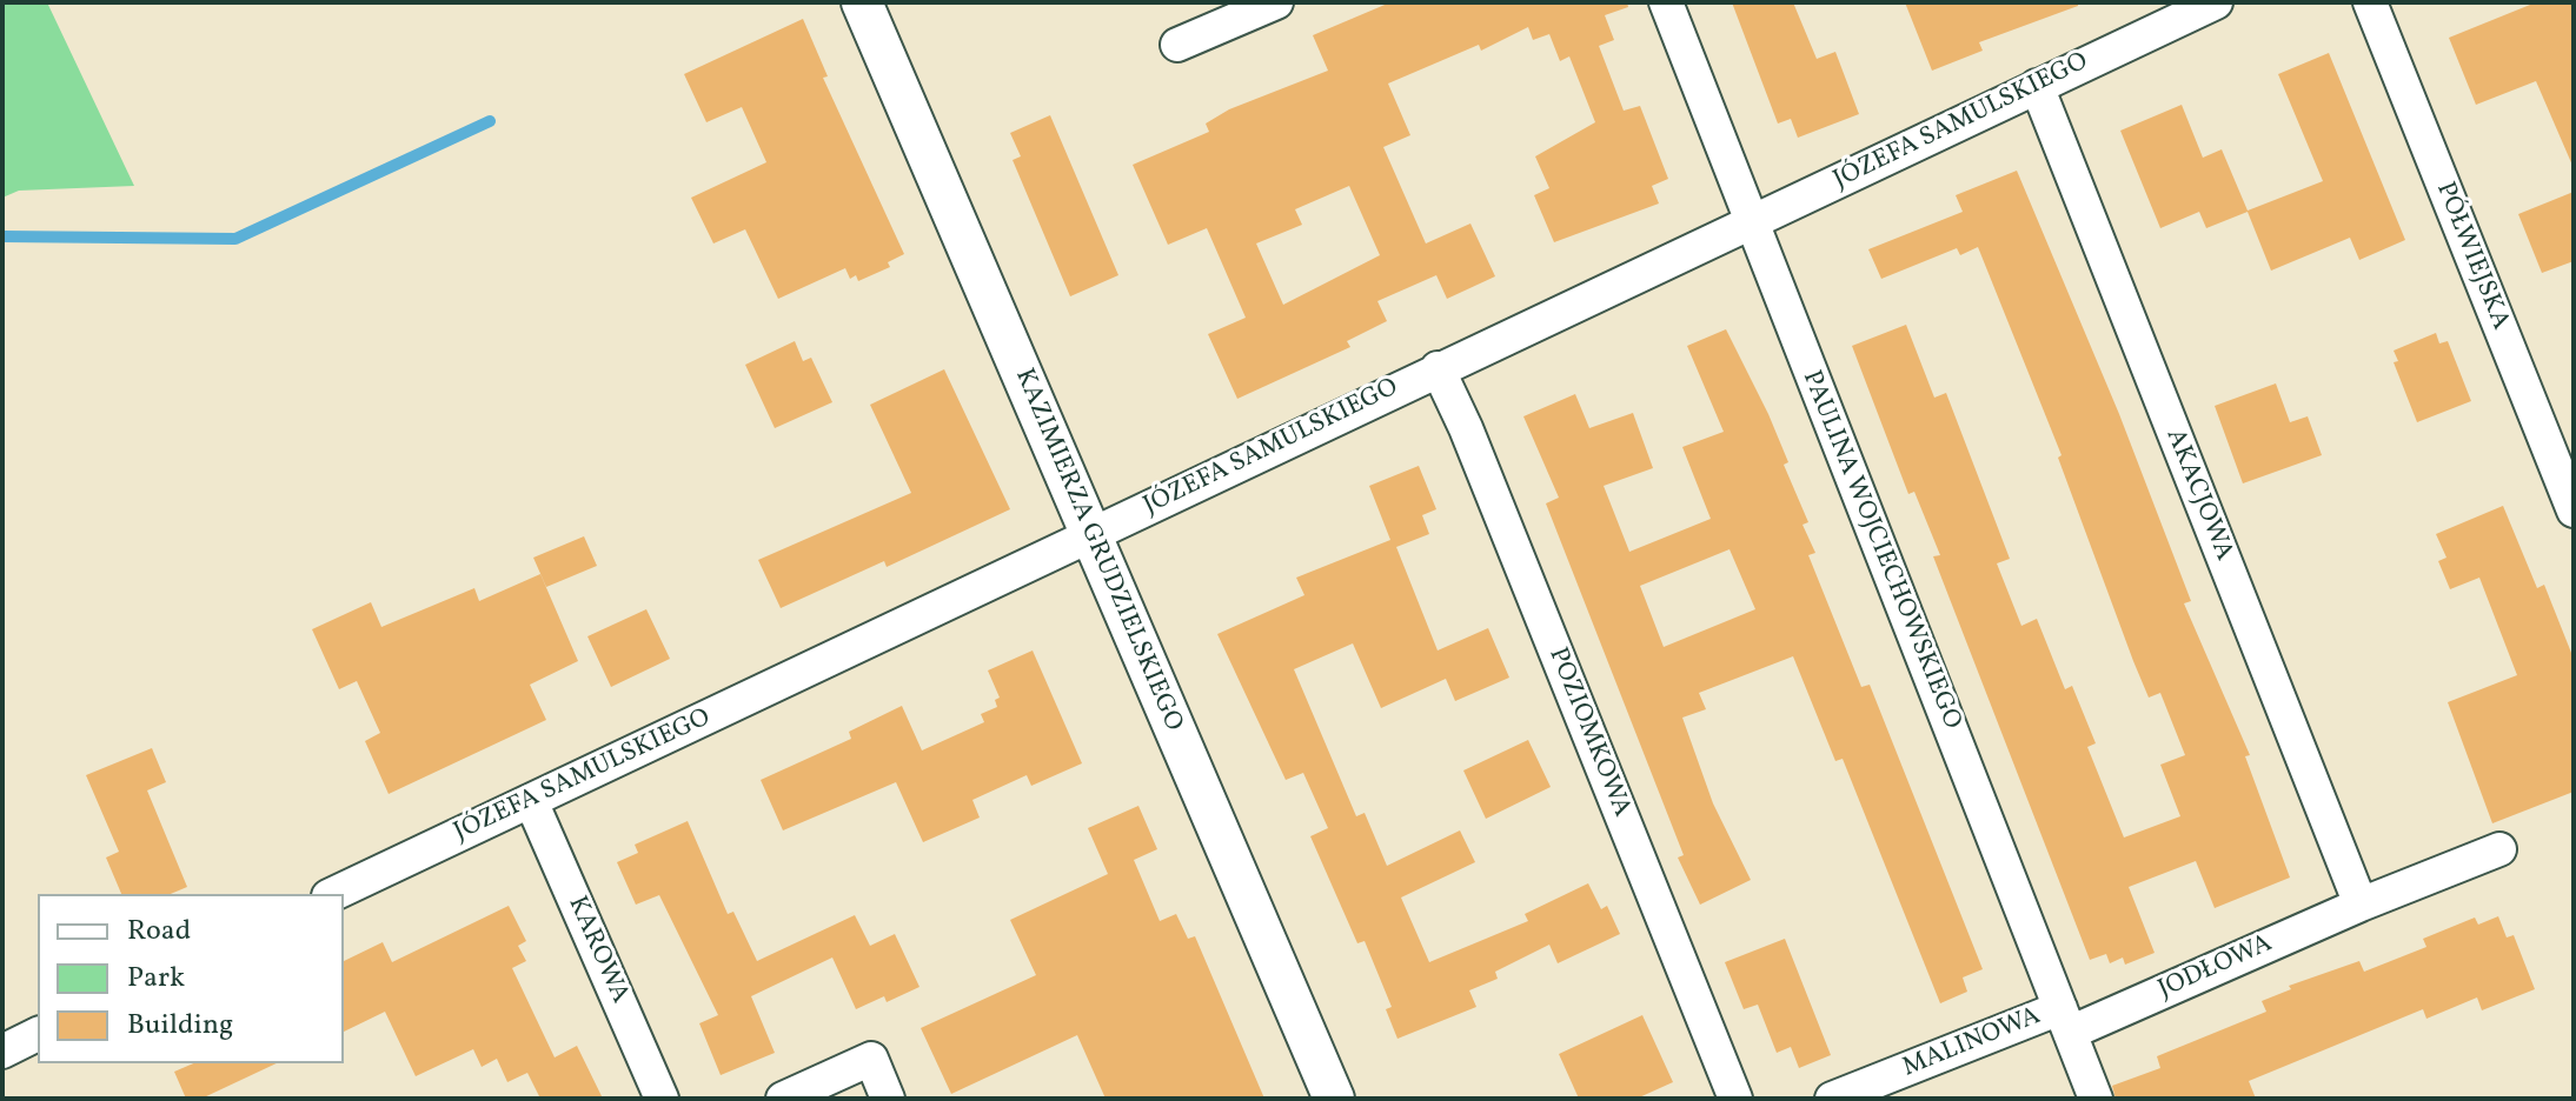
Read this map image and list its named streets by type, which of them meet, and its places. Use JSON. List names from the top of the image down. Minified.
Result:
{"streets":{"street":["JÓZEFA SAMULSKIEGO","PÓŁWIEJSKA","AKACJOWA","KAZIMIERZA GRUDZIELSKIEGO","PAULINA WOJCIECHOWSKIEGO","POZIOMKOWA","KAROWA","JODŁOWA","MALINOWA"]},"crossings":[["JÓZEFA SAMULSKIEGO","AKACJOWA"],["JÓZEFA SAMULSKIEGO","KAZIMIERZA GRUDZIELSKIEGO"],["JÓZEFA SAMULSKIEGO","PAULINA WOJCIECHOWSKIEGO"],["JÓZEFA SAMULSKIEGO","POZIOMKOWA"],["JÓZEFA SAMULSKIEGO","KAROWA"],["AKACJOWA","JODŁOWA"],["PAULINA WOJCIECHOWSKIEGO","JODŁOWA"],["PAULINA WOJCIECHOWSKIEGO","MALINOWA"],["JODŁOWA","MALINOWA"]],"legend":["Road","Park","Building"]}
